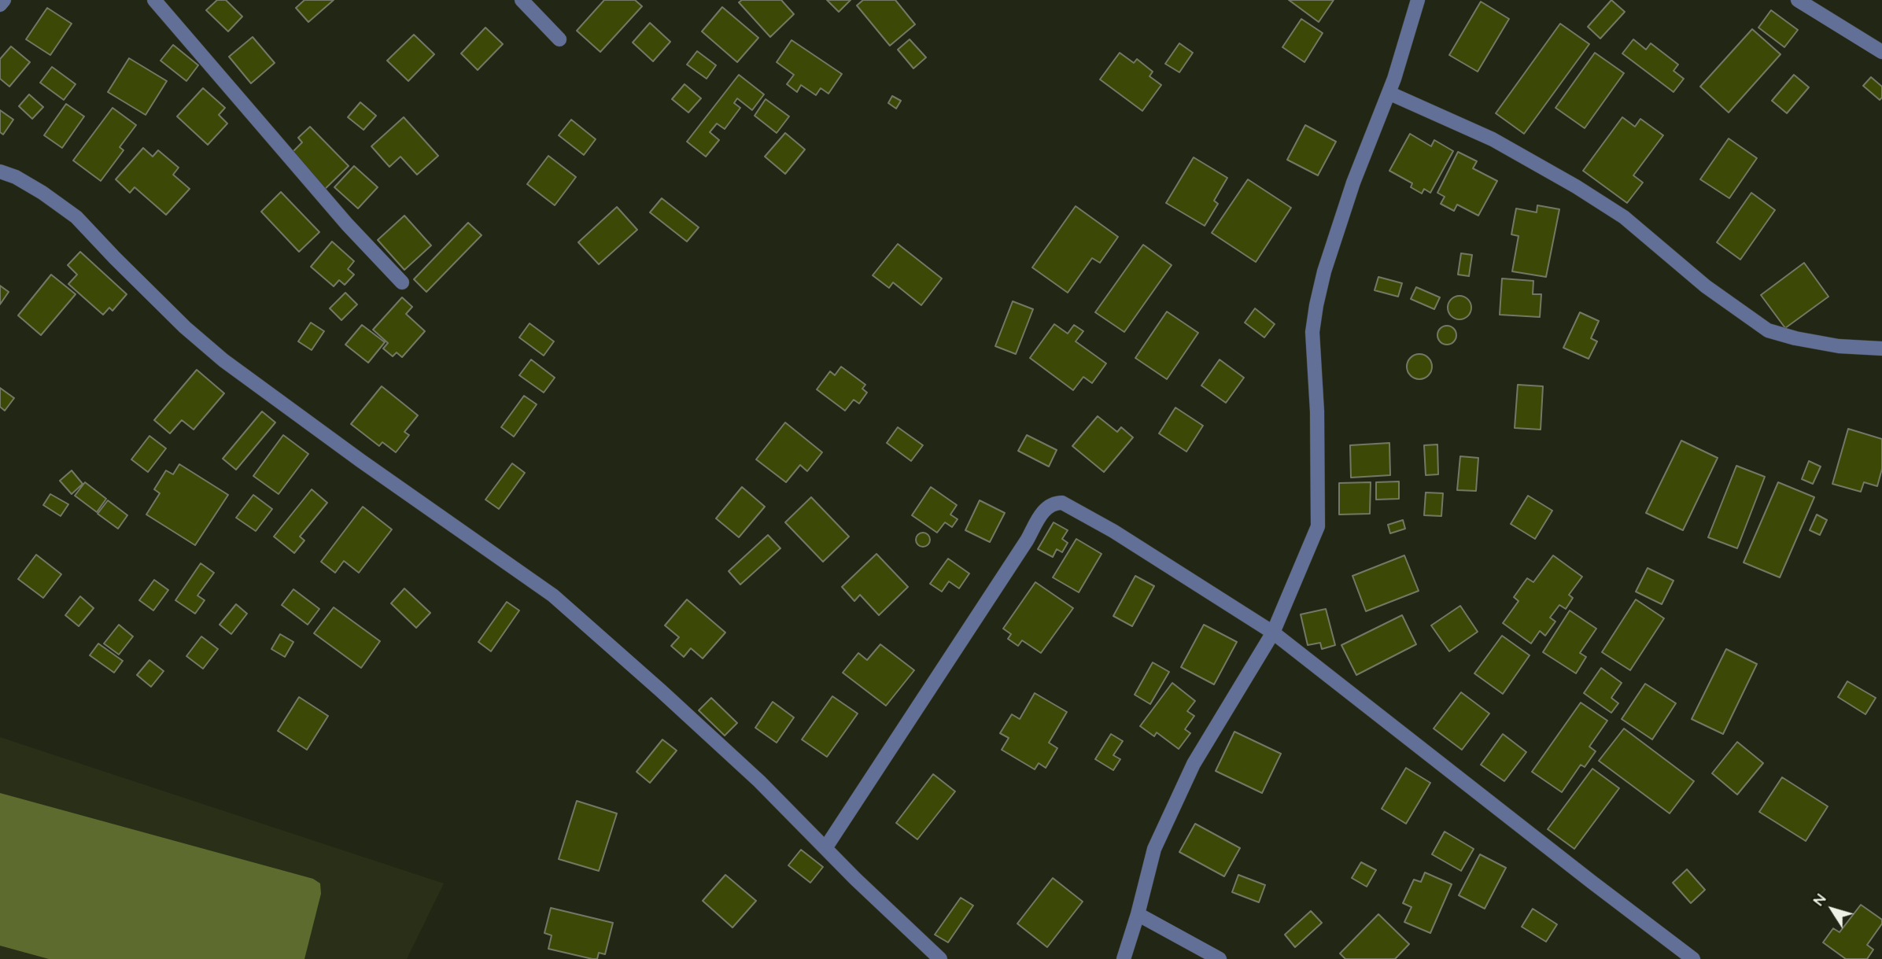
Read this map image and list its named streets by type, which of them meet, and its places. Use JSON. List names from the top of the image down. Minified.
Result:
{"north":"top left"}
